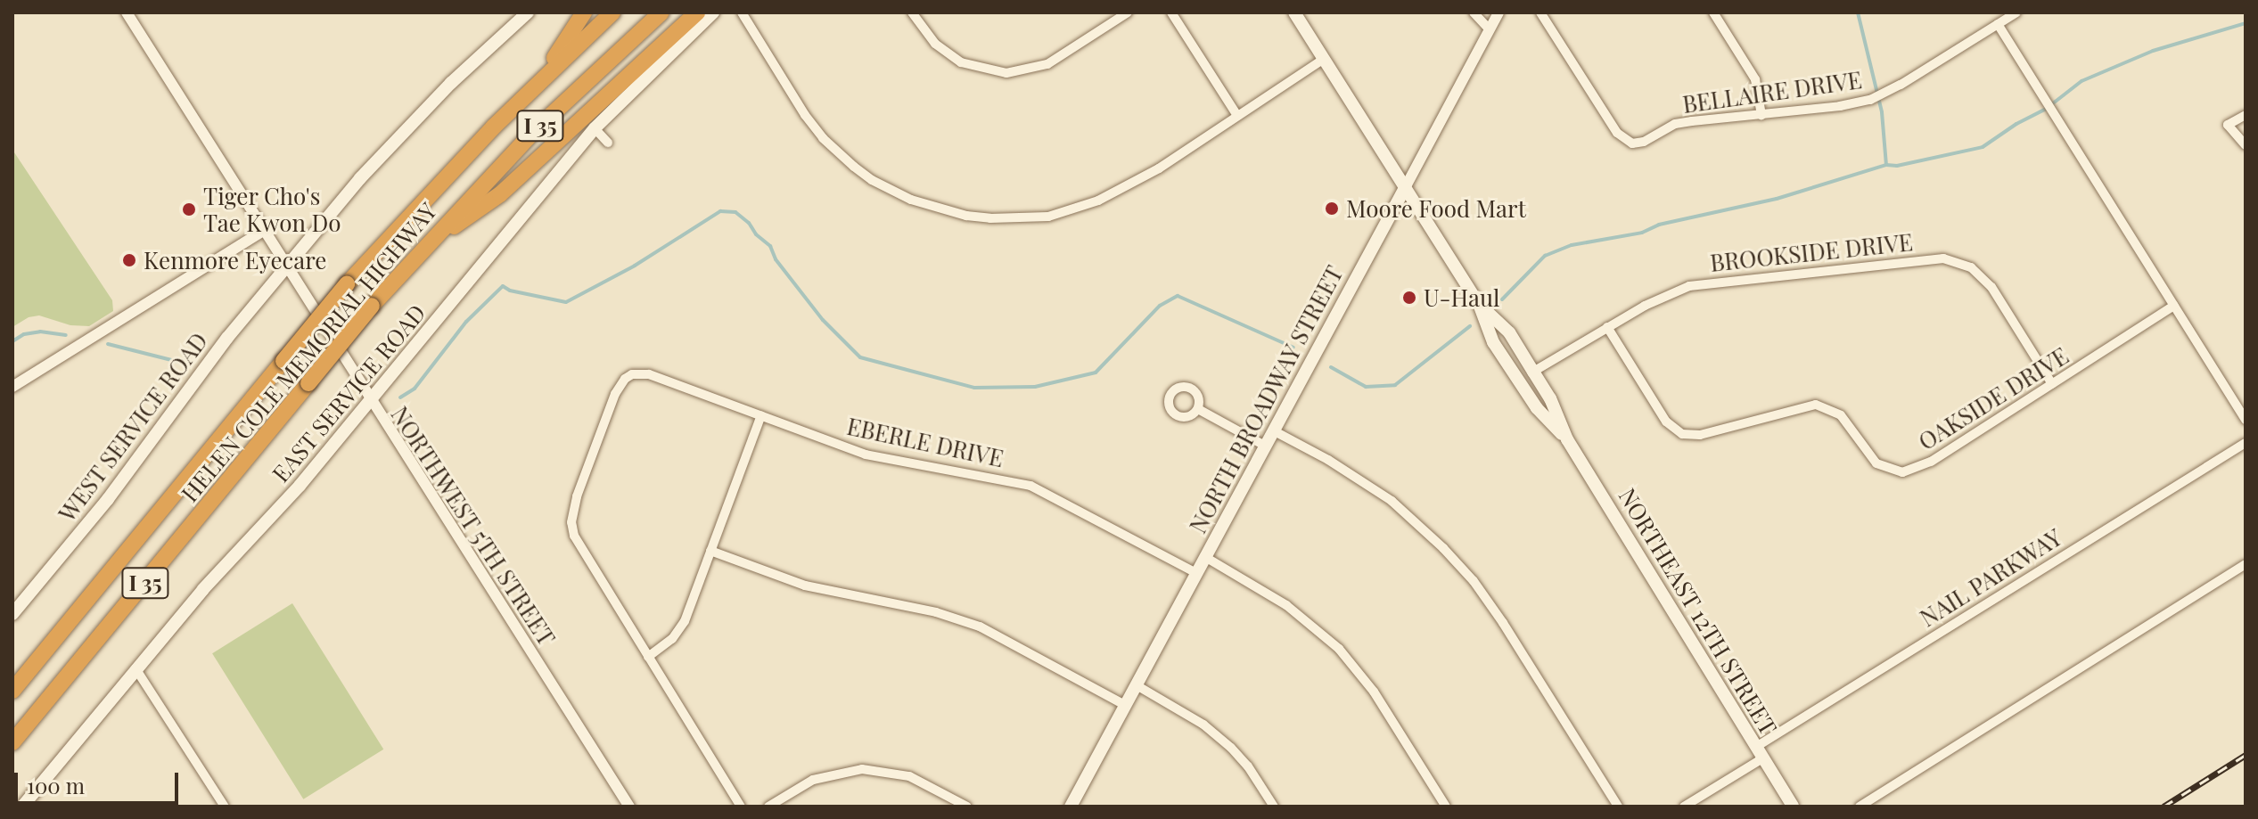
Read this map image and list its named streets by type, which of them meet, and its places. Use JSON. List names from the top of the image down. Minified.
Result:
{"streets":{"highway":["I 35","HELEN COLE MEMORIAL HIGHWAY"],"main road":["EAST SERVICE ROAD","NORTH BROADWAY STREET","WEST SERVICE ROAD","NORTHEAST 12TH STREET"],"street":["BELLAIRE DRIVE","BROOKSIDE DRIVE","OAKSIDE DRIVE","EBERLE DRIVE","NORTHWEST 5TH STREET","NAIL PARKWAY"]},"crossings":[["BROOKSIDE DRIVE","OAKSIDE DRIVE"],["BROOKSIDE DRIVE","NORTHEAST 12TH STREET"],["EAST SERVICE ROAD","NORTHWEST 5TH STREET"],["NORTH BROADWAY STREET","EBERLE DRIVE"],["WEST SERVICE ROAD","NORTHWEST 5TH STREET"],["NAIL PARKWAY","NORTHEAST 12TH STREET"]],"places":["Moore Food Mart","Tiger Cho's Tae Kwon Do","Kenmore Eyecare","U-Haul"],"scale_bar":"100 m"}
